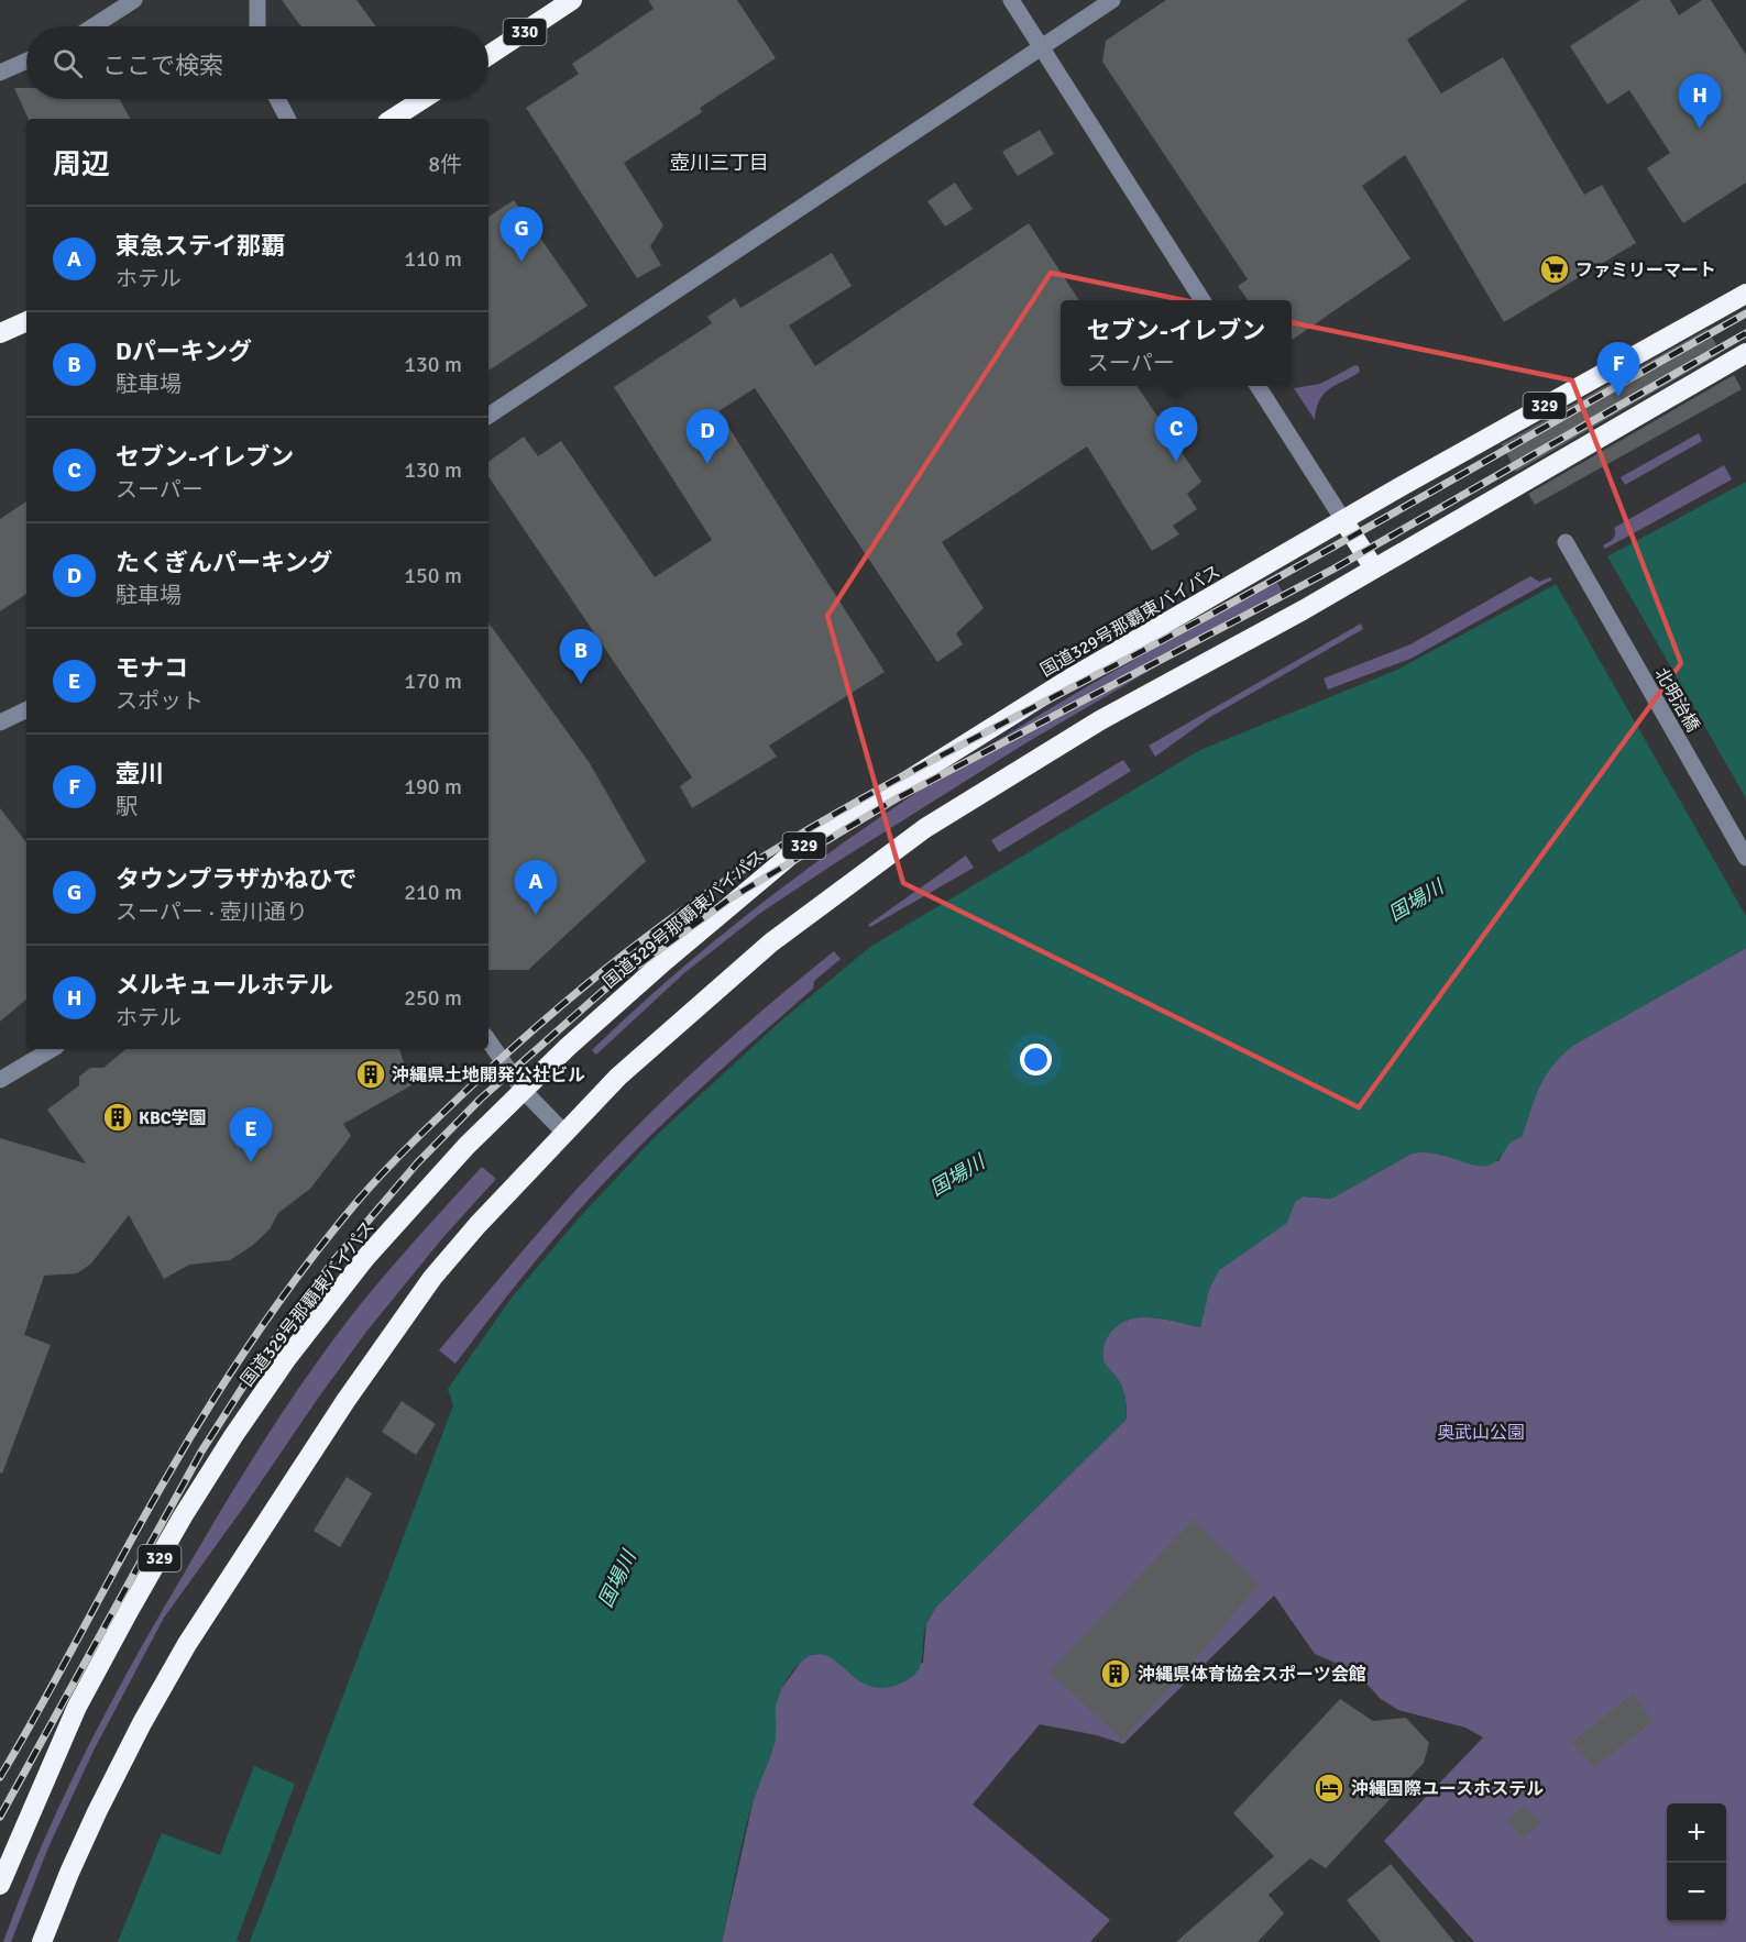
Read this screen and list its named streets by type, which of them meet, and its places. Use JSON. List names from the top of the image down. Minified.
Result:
{"streets":{"highway":["330","329","国道329号那覇東バイパス"],"street":["北明治橋"]},"districts":["壺川三丁目"],"water":["国場川"],"parks":["奥武山公園"],"places":{"supermarket":["ファミリーマート"],"building":["沖縄県土地開発公社ビル","KBC学園","沖縄県体育協会スポーツ会館"],"hotel":["沖縄国際ユースホステル"]},"page":{"search":"ここで検索","pins":["H","G","F","C","D","B","A","E"],"heading":["周辺","8件"],"list":[{"mark":"A","name":"東急ステイ那覇","note":"ホテル","value":"110 m"},{"mark":"B","name":"Dパーキング","note":"駐車場","value":"130 m"},{"mark":"C","name":"セブン-イレブン","note":"スーパー","value":"130 m"},{"mark":"D","name":"たくぎんパーキング","note":"駐車場","value":"150 m"},{"mark":"E","name":"モナコ","note":"スポット","value":"170 m"},{"mark":"F","name":"壺川","note":"駅","value":"190 m"},{"mark":"G","name":"タウンプラザかねひで","note":"スーパー · 壺川通り","value":"210 m"},{"mark":"H","name":"メルキュールホテル","note":"ホテル","value":"250 m"}],"popup":["セブン-イレブン","スーパー"],"map_buttons":["+","−"]}}
